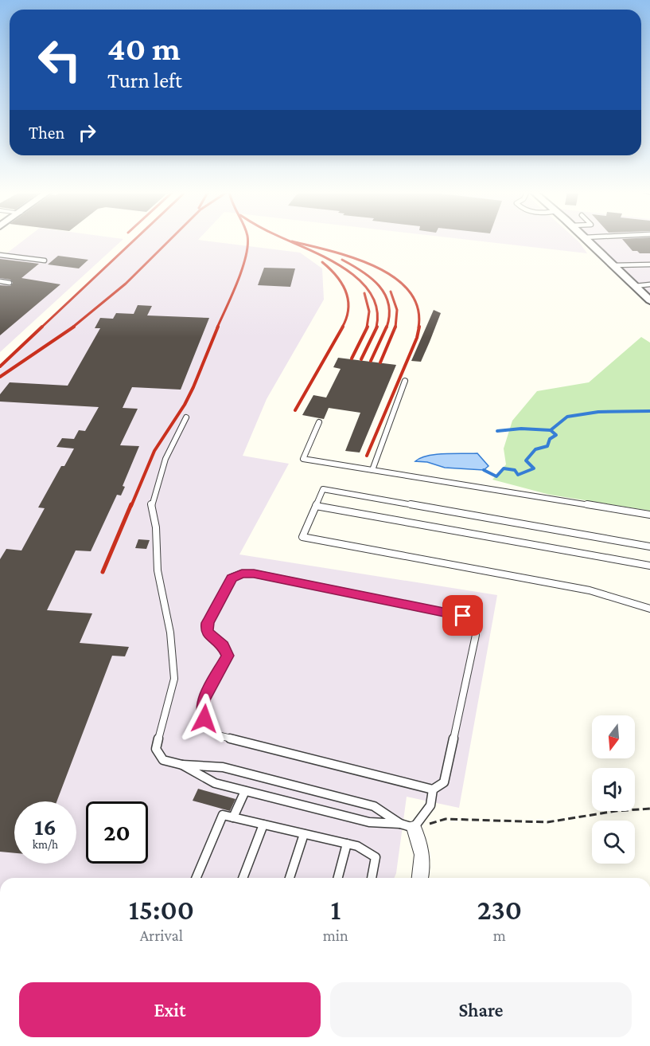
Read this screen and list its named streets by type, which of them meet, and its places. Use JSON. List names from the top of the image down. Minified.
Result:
{"north":"bottom","page":{"turn":["40 m","Turn left"],"then":"Then","speed":"16 km/h","limit":"20","eta":["15:00","Arrival","1","min","230","m"],"buttons":["Exit","Share"]}}
